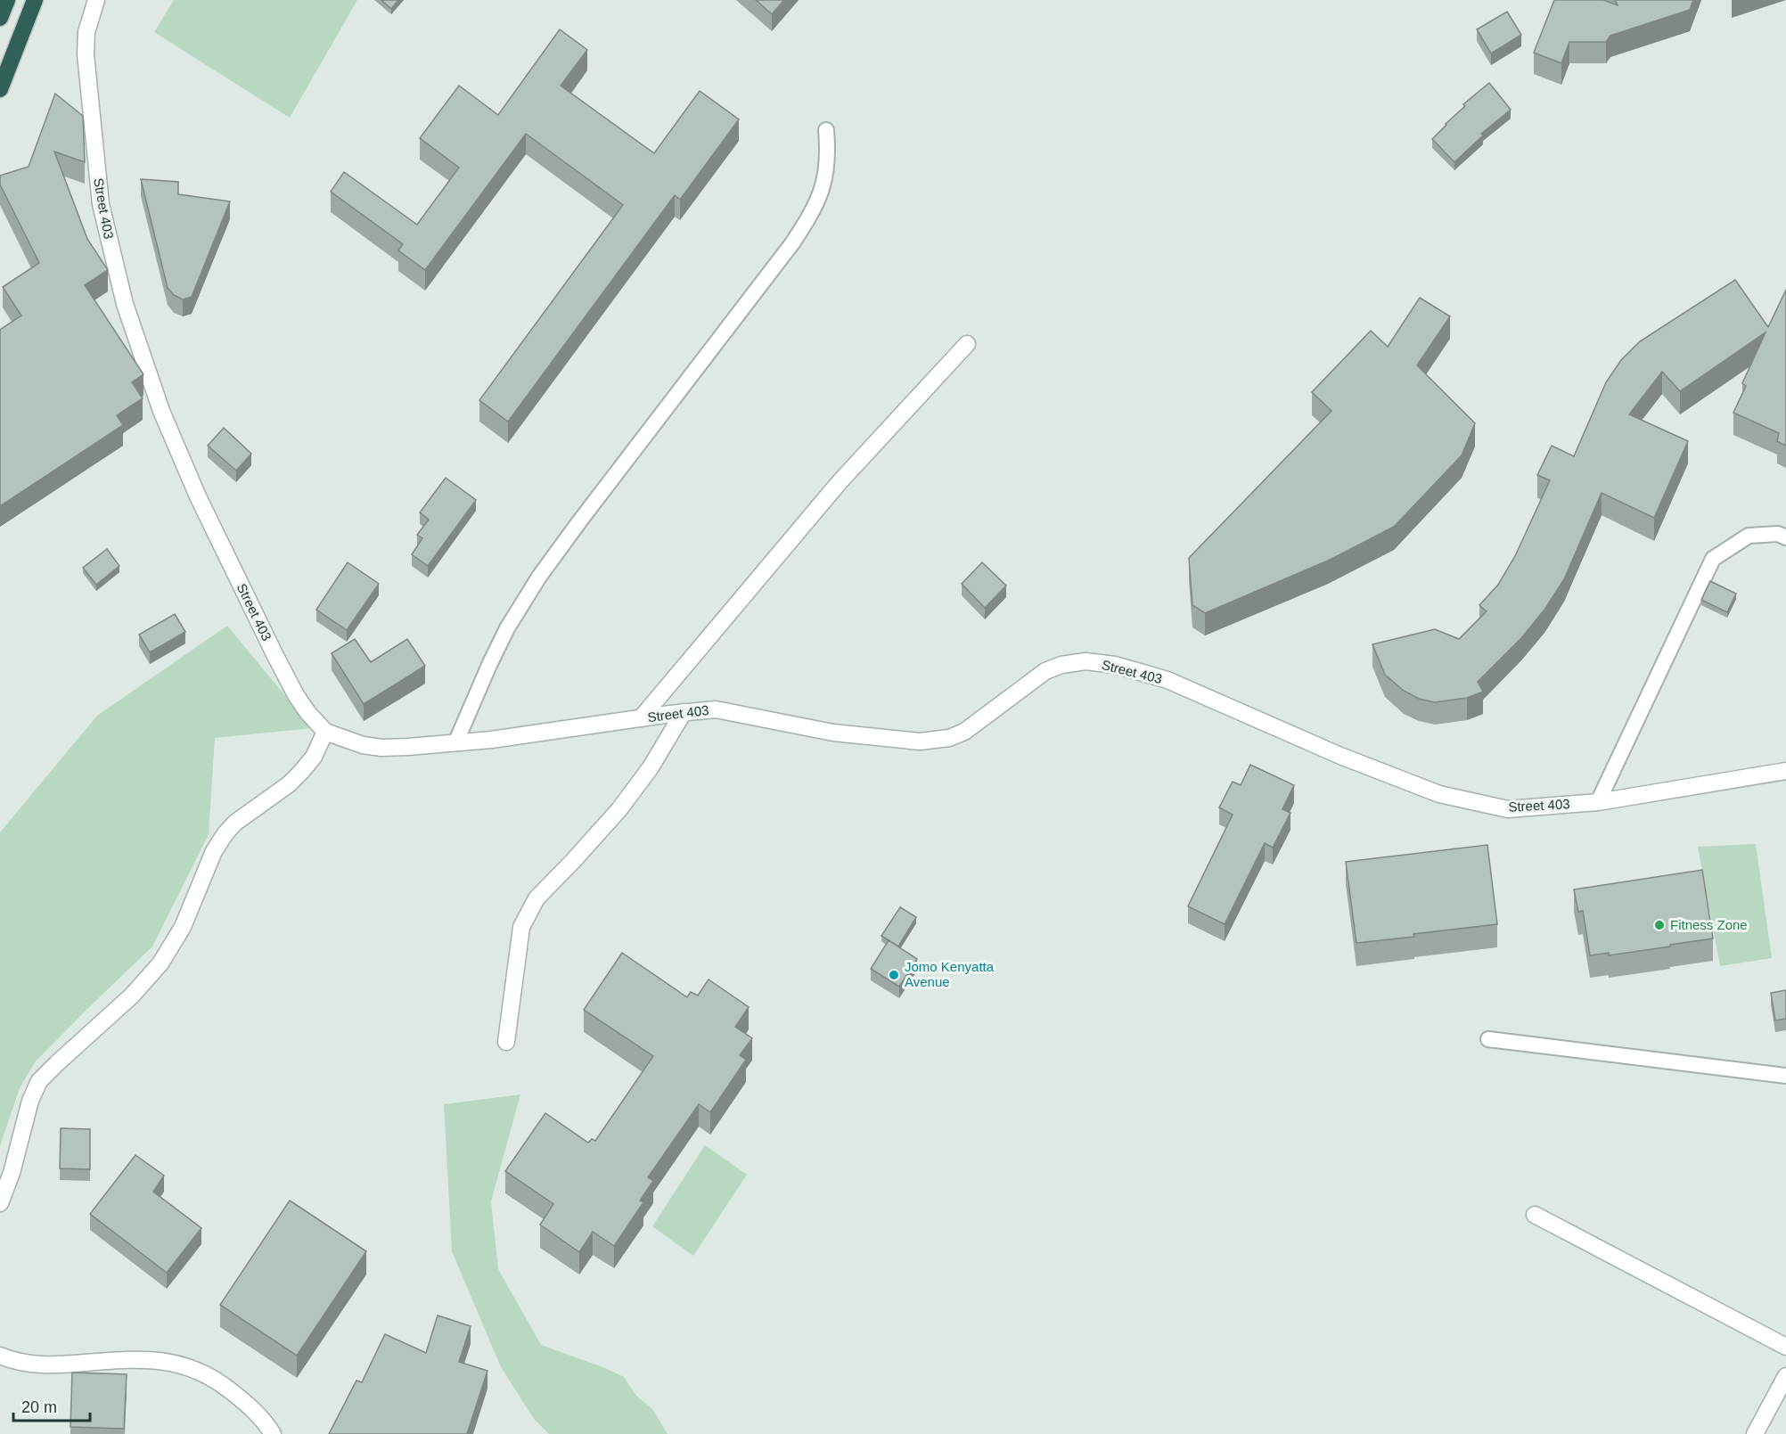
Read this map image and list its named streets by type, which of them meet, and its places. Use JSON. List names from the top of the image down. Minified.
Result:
{"streets":{"street":["Street 403"]},"places":["Fitness Zone","Jomo Kenyatta Avenue"],"scale_bar":"20 m"}
